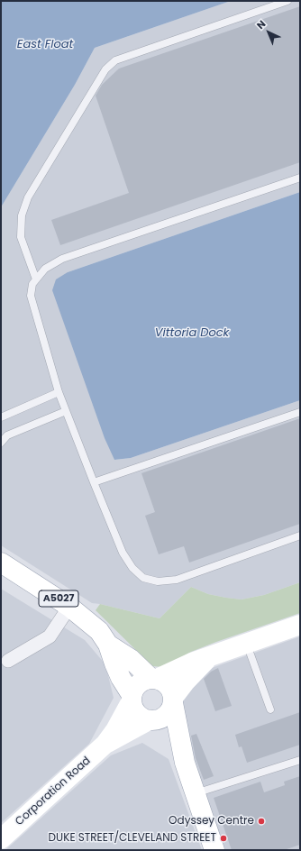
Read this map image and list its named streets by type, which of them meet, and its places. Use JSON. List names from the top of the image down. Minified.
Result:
{"streets":{"main road":["A5027","Corporation Road"]},"crossings":[["A5027","Corporation Road"]],"water":["East Float","Vittoria Dock"],"places":["Odyssey Centre","DUKE STREET/CLEVELAND STREET"],"north":"top left"}
